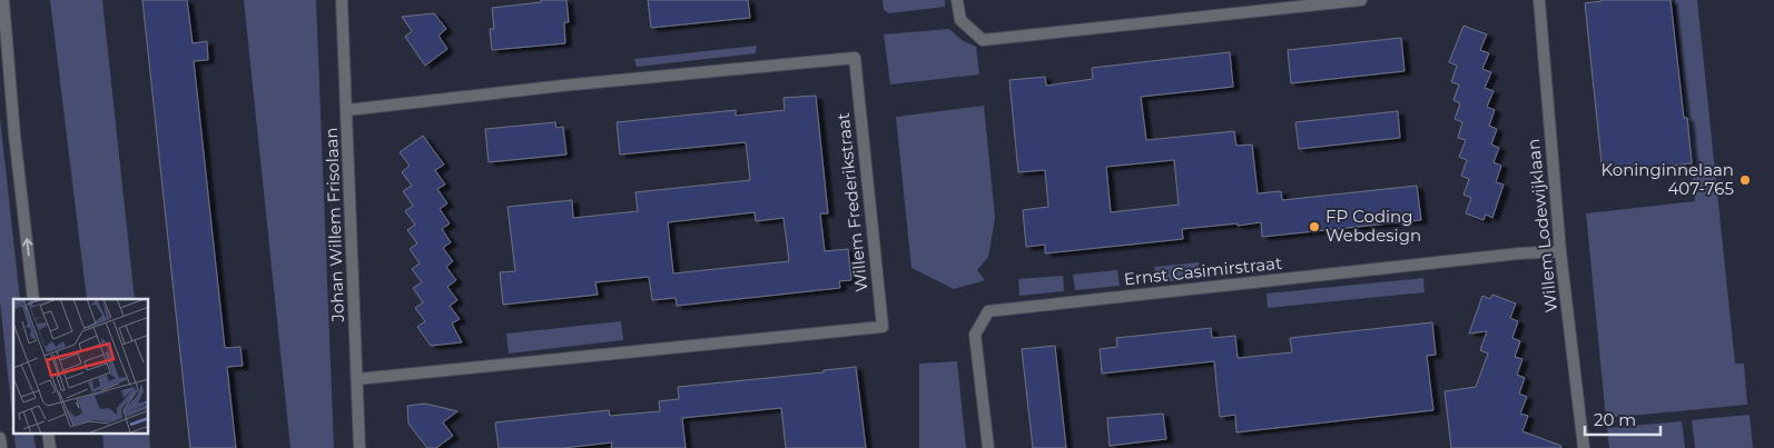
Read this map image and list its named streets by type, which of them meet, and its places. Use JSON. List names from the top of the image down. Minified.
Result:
{"streets":{"street":["Willem Frederikstraat","Johan Willem Frisolaan","Willem Lodewijklaan","Ernst Casimirstraat"]},"crossings":[["Willem Frederikstraat","Johan Willem Frisolaan"],["Willem Lodewijklaan","Ernst Casimirstraat"]],"places":["Koninginnelaan 407-765","FP Coding Webdesign"],"scale_bar":"20 m"}
